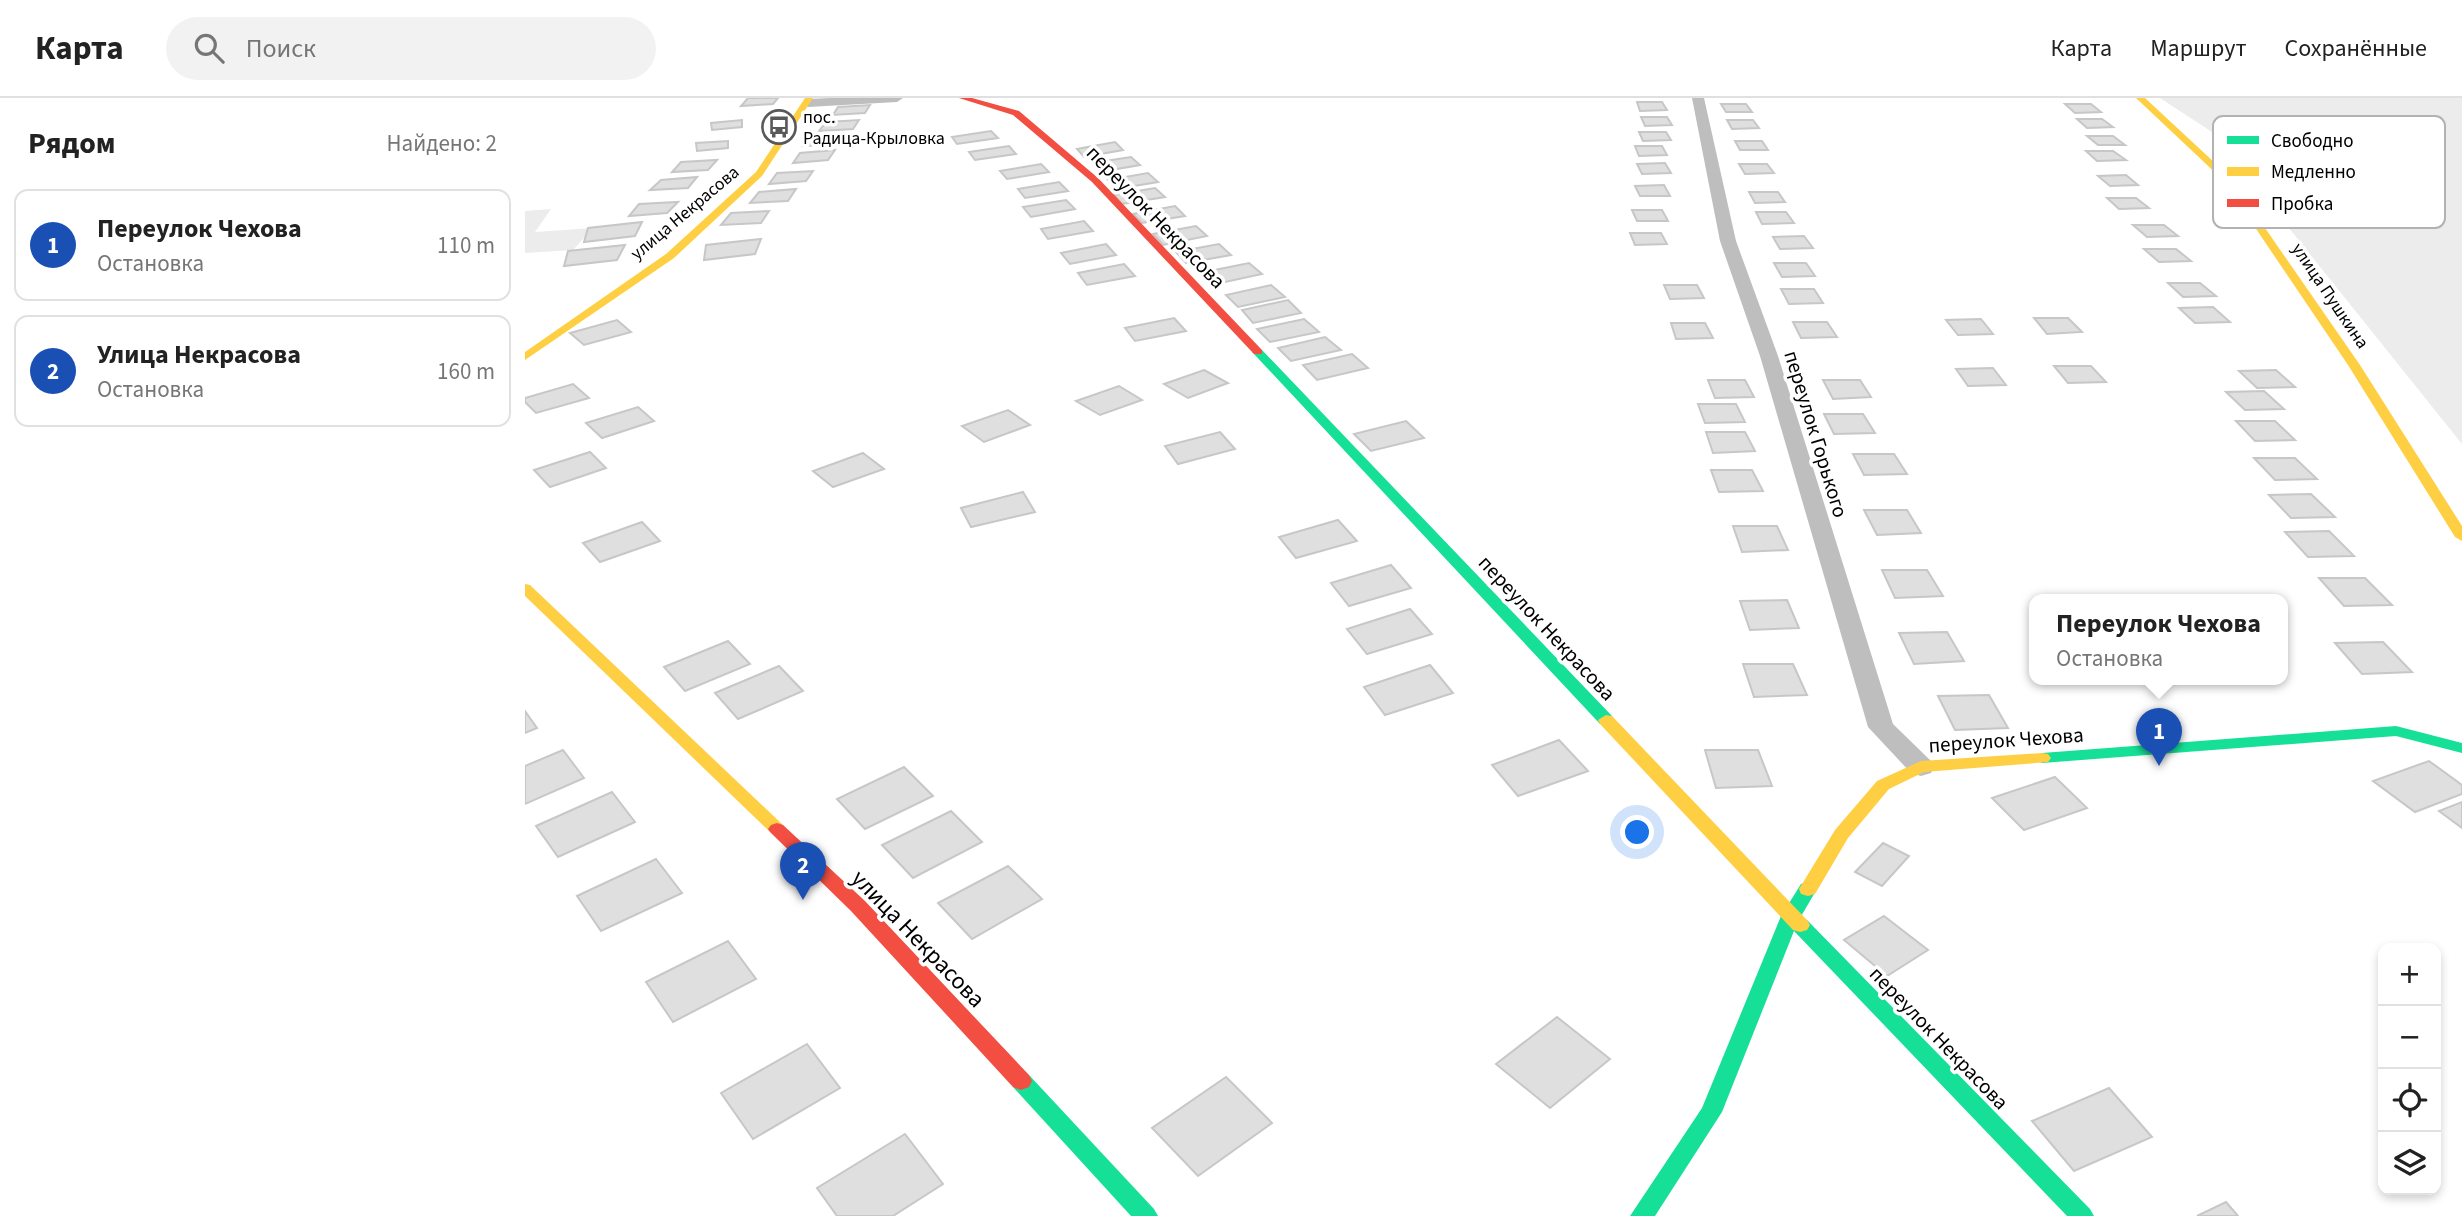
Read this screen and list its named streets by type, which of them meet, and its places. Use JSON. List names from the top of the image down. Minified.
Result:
{"streets":{"street":["улица Некрасова","переулок Некрасова","улица Пушкина","переулок Горького","переулок Чехова"]},"crossings":[["переулок Некрасова","переулок Чехова"],["переулок Горького","переулок Чехова"]],"places":{"bus stop":["пос. Радица-Крыловка"]},"legend":["Свободно","Медленно","Пробка"],"page":{"header":"Карта","search":"Поиск","nav":["Карта","Маршрут","Сохранённые"],"heading":["Рядом","Найдено: 2"],"list":[{"mark":"1","name":"Переулок Чехова","note":"Остановка","value":"110 m"},{"mark":"2","name":"Улица Некрасова","note":"Остановка","value":"160 m"}],"popup":["Переулок Чехова","Остановка"],"pins":["1","2"],"map_buttons":["+","−"]}}
